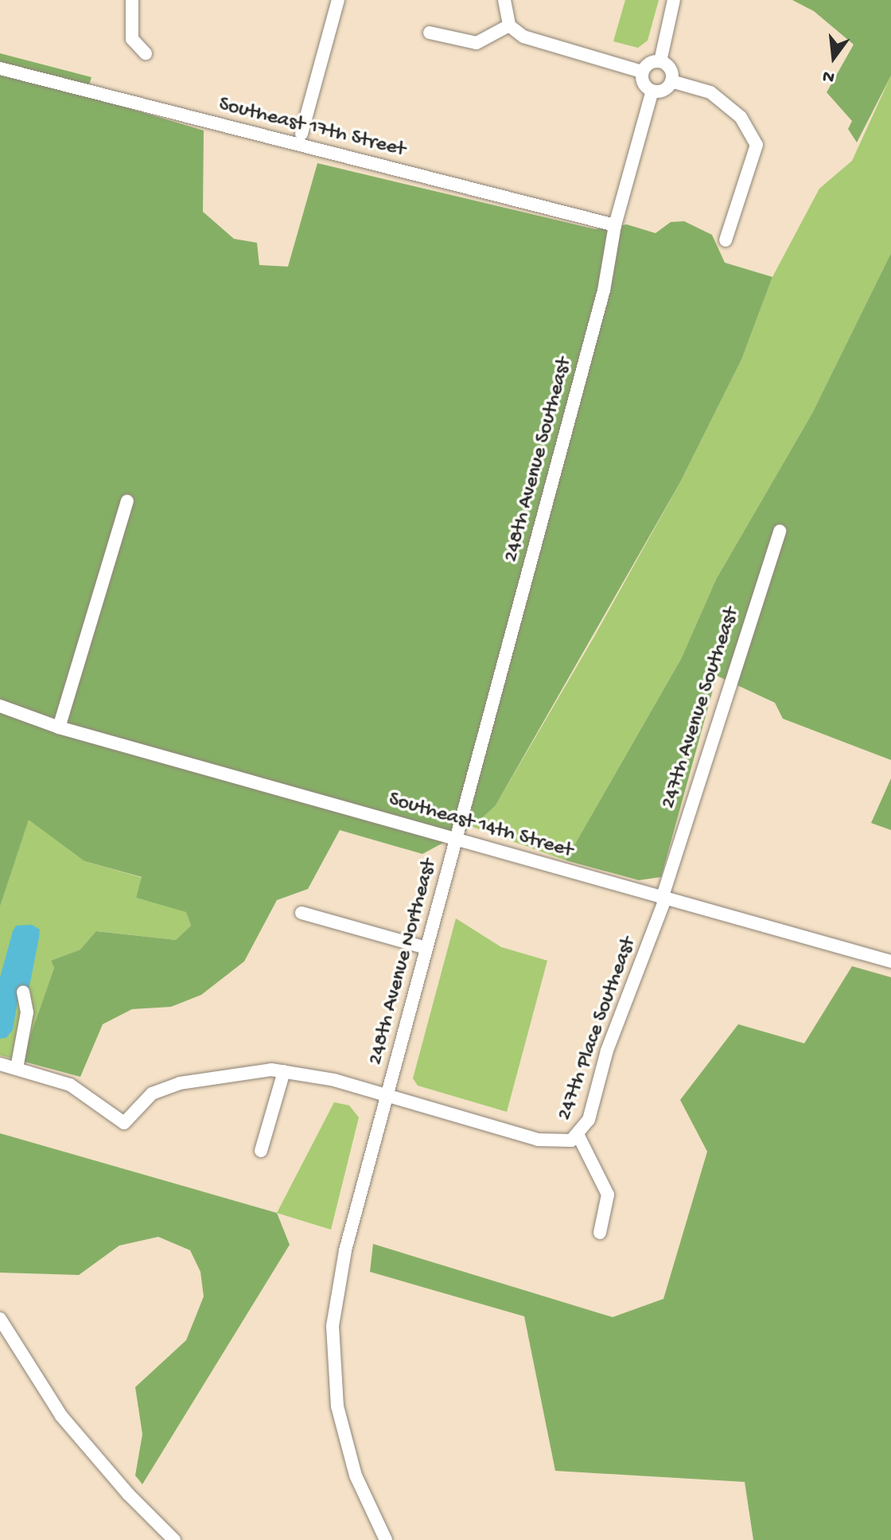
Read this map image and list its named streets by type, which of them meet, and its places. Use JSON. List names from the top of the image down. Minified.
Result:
{"streets":{"street":["Southeast 17th Street","248th Avenue Southeast","247th Avenue Southeast","Southeast 14th Street","248th Avenue Northeast","247th Place Southeast"]},"crossings":[["Southeast 17th Street","248th Avenue Southeast"],["248th Avenue Southeast","Southeast 14th Street"],["248th Avenue Southeast","248th Avenue Northeast"],["247th Avenue Southeast","Southeast 14th Street"],["247th Avenue Southeast","247th Place Southeast"],["Southeast 14th Street","248th Avenue Northeast"],["Southeast 14th Street","247th Place Southeast"]],"north":"bottom"}
